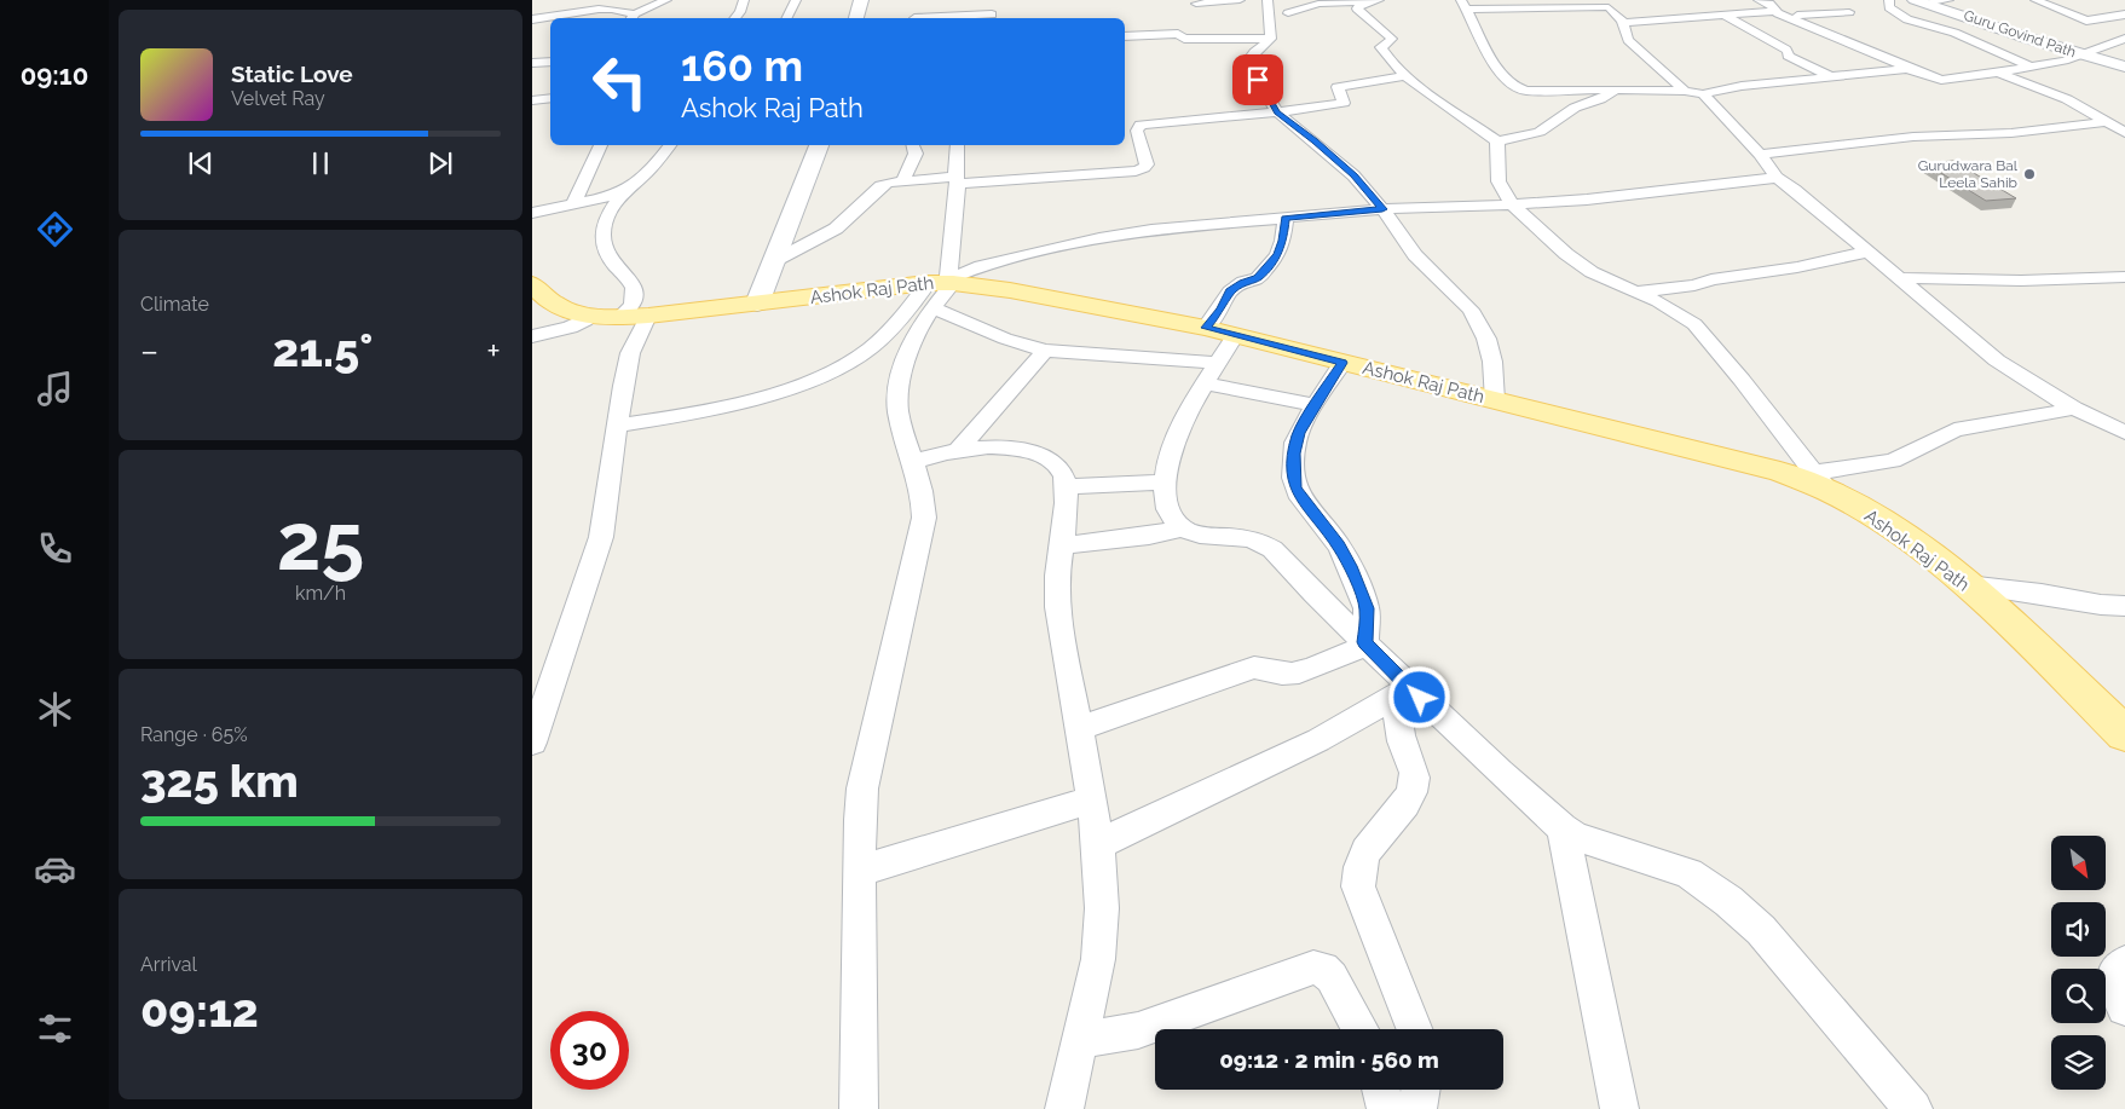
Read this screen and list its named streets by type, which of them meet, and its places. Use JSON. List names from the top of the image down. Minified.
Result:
{"streets":{"main road":["Guru Govind Path","Ashok Raj Path"]},"places":["Gurudwara Bal Leela Sahib"],"north":"bottom right","page":{"tabs":"09:10","turn":["160 m","Ashok Raj Path"],"song":["Static Love","Velvet Ray"],"tile":["Climate",["25","km/h"],["Range · 65%","325 km"],["Arrival","09:12"]],"heat":["−","21.5°","+"],"limit":"30","trip":"09:12 · 2 min · 560 m"}}
